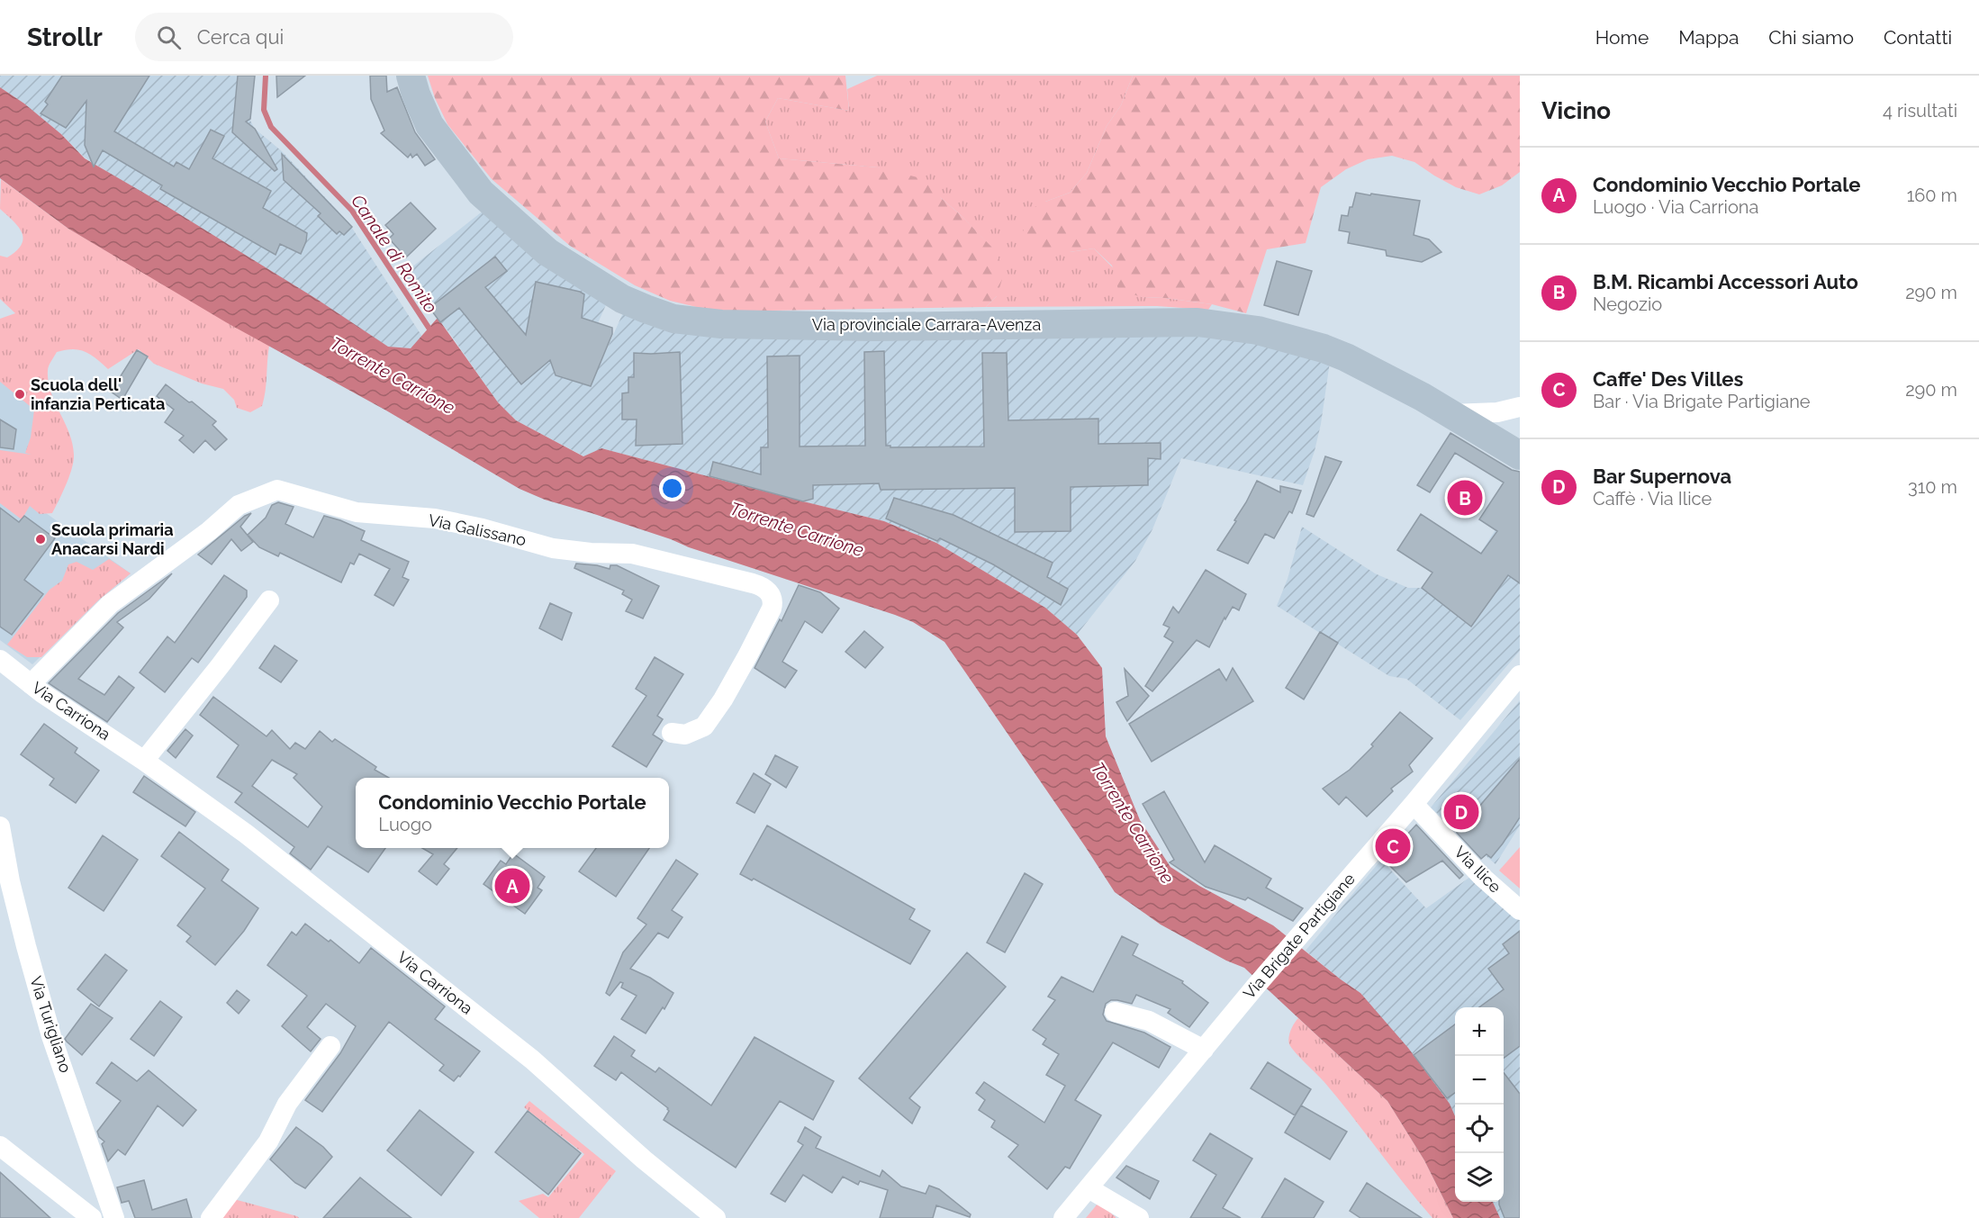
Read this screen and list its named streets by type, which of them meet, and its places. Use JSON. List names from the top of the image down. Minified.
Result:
{"streets":{"main road":["Via provinciale Carrara-Avenza"],"street":["Via Galissano","Via Carriona","Via Ilice","Via Brigate Partigiane","Via Turigliano"]},"crossings":[["Via Galissano","Via Carriona"],["Via Ilice","Via Brigate Partigiane"]],"water":["Canale di Romito","Torrente Carrione"],"places":["Scuola dell' infanzia Perticata","Scuola primaria Anacarsi Nardi"],"page":{"header":"Strollr","search":"Cerca qui","nav":["Home","Mappa","Chi siamo","Contatti"],"heading":["Vicino","4 risultati"],"list":[{"mark":"A","name":"Condominio Vecchio Portale","note":"Luogo · Via Carriona","value":"160 m"},{"mark":"B","name":"B.M. Ricambi Accessori Auto","note":"Negozio","value":"290 m"},{"mark":"C","name":"Caffe' Des Villes","note":"Bar · Via Brigate Partigiane","value":"290 m"},{"mark":"D","name":"Bar Supernova","note":"Caffè · Via Ilice","value":"310 m"}],"pins":["B","D","C","A"],"popup":["Condominio Vecchio Portale","Luogo"],"map_buttons":["+","−"]}}
